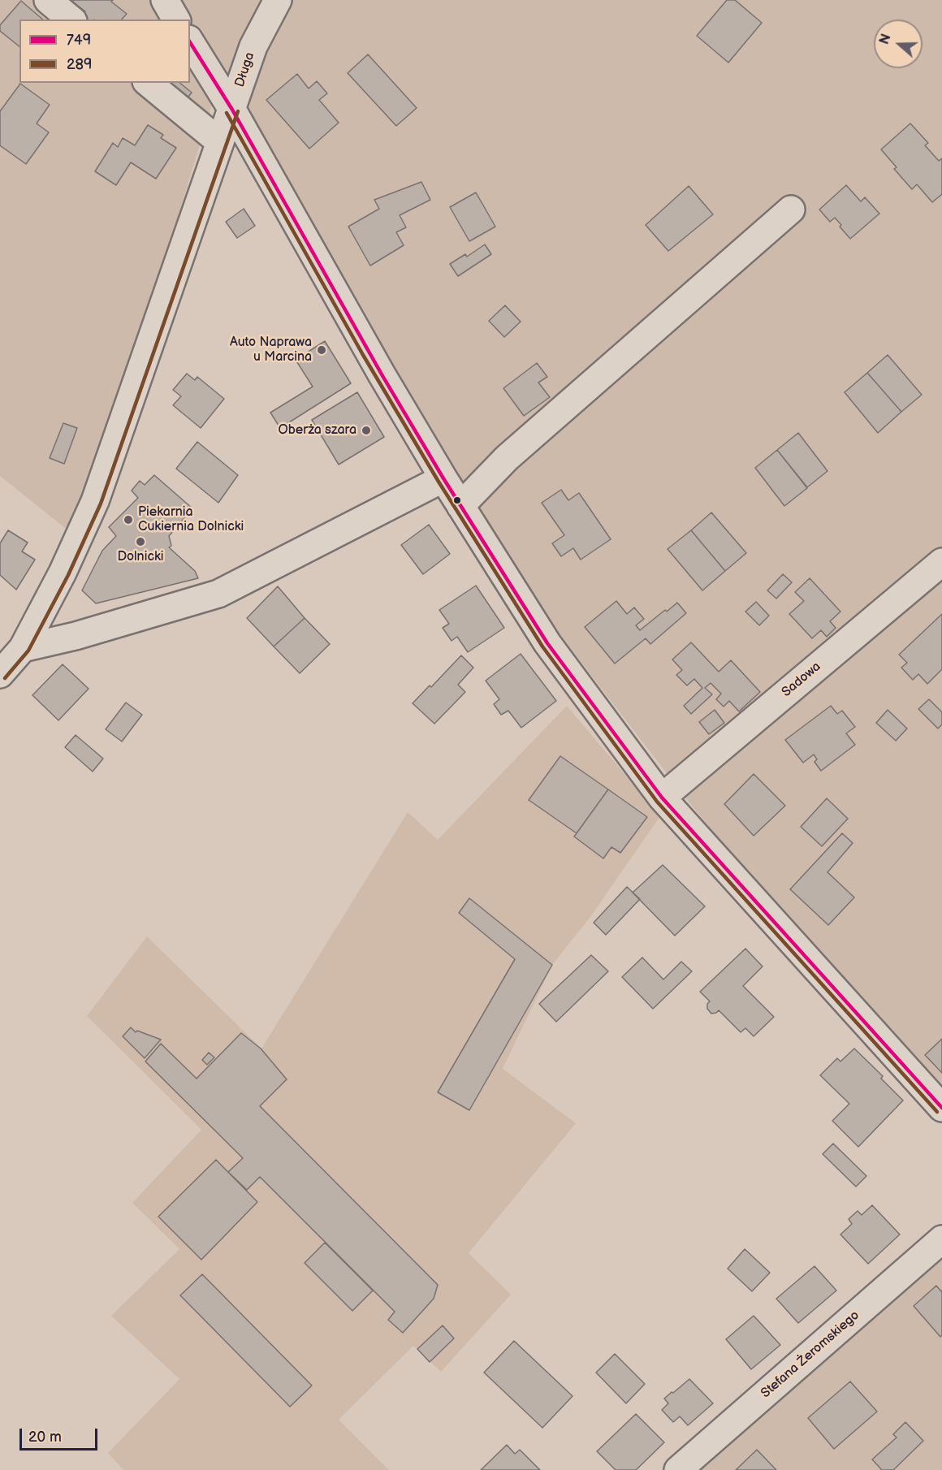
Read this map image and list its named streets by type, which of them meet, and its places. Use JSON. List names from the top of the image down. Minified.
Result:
{"streets":{"street":["Długa","Sadowa","Stefana Żeromskiego"]},"places":["Auto Naprawa u Marcina","Oberża szara","Piekarnia Cukiernia Dolnicki","Dolnicki"],"lines":["transit line 749","transit line 289"],"legend":["749","289"],"scale_bar":"20 m","north":"left"}
